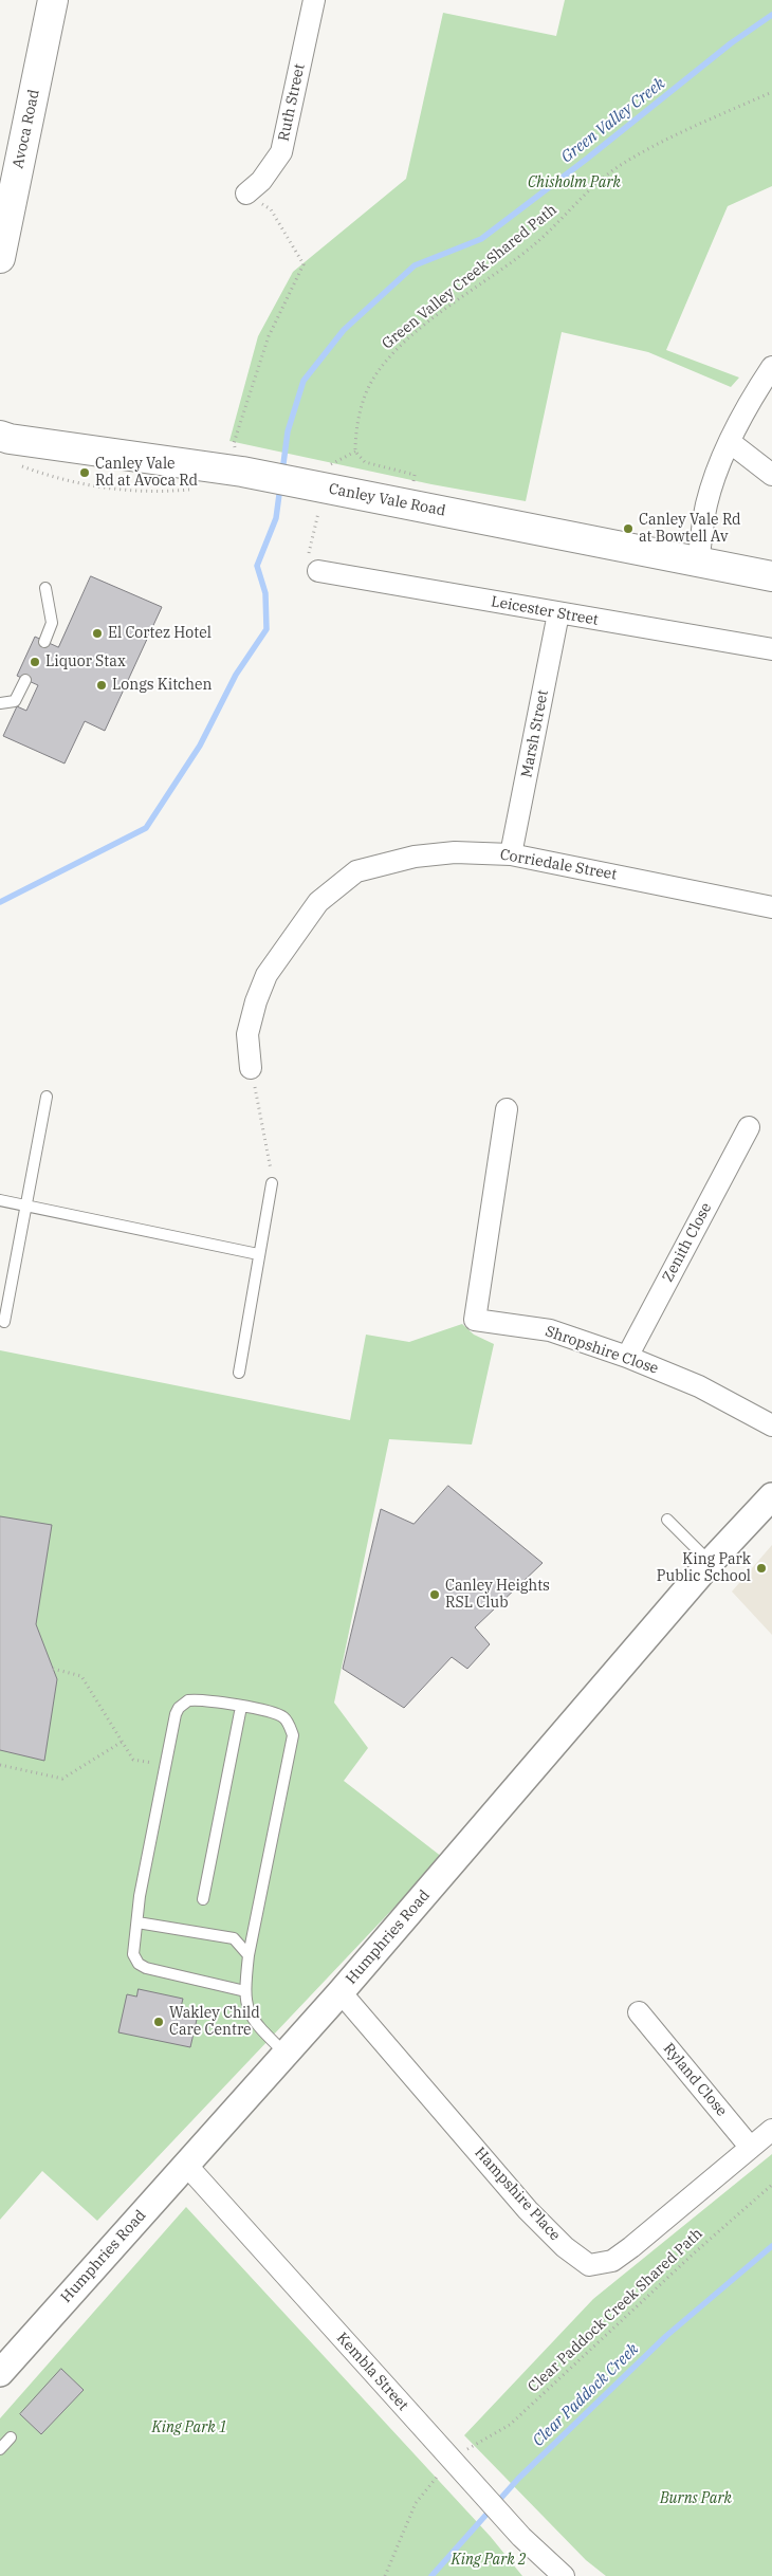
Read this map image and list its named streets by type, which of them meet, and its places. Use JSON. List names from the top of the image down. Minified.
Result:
{"streets":{"main road":["Avoca Road","Canley Vale Road"],"street":["Ruth Street","Leicester Street","Marsh Street","Corriedale Street","Zenith Close","Shropshire Close","Humphries Road","Ryland Close","Hampshire Place","Kembla Street"],"path":["Green Valley Creek Shared Path","Clear Paddock Creek Shared Path"]},"crossings":[["Leicester Street","Marsh Street"],["Marsh Street","Corriedale Street"],["Zenith Close","Shropshire Close"],["Humphries Road","Hampshire Place"],["Humphries Road","Kembla Street"],["Ryland Close","Hampshire Place"]],"water":["Green Valley Creek","Clear Paddock Creek"],"parks":["Chisholm Park","King Park 1","Burns Park","King Park 2"],"places":["Canley Vale Rd at Avoca Rd","Canley Vale Rd at Bowtell Av","El Cortez Hotel","Liquor Stax","Longs Kitchen","King Park Public School","Canley Heights RSL Club","Wakley Child Care Centre"]}
